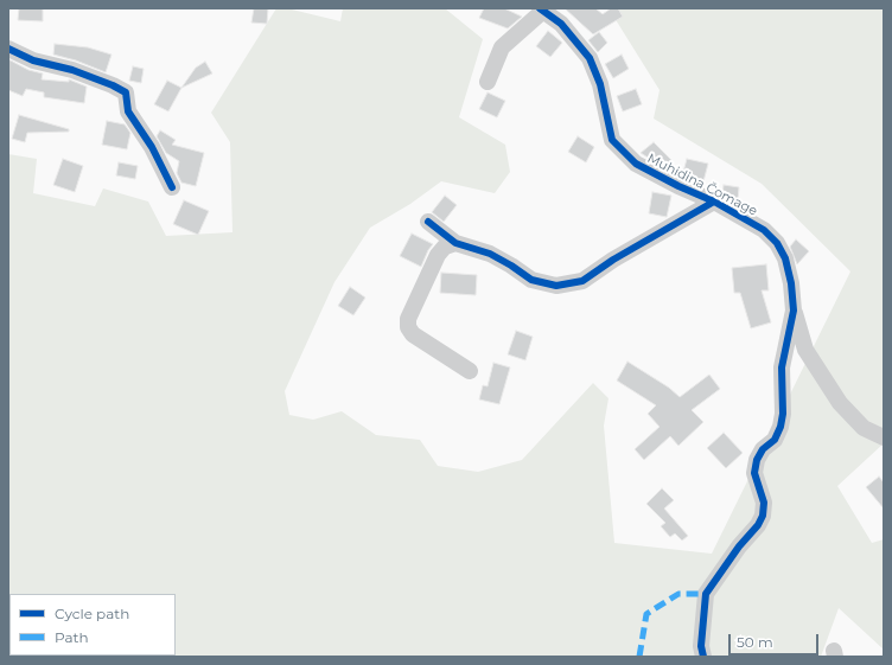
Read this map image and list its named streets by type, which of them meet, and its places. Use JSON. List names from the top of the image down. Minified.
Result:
{"streets":{"street":["Muhidina Čomage"]},"legend":["Cycle path","Path"],"scale_bar":"50 m"}
